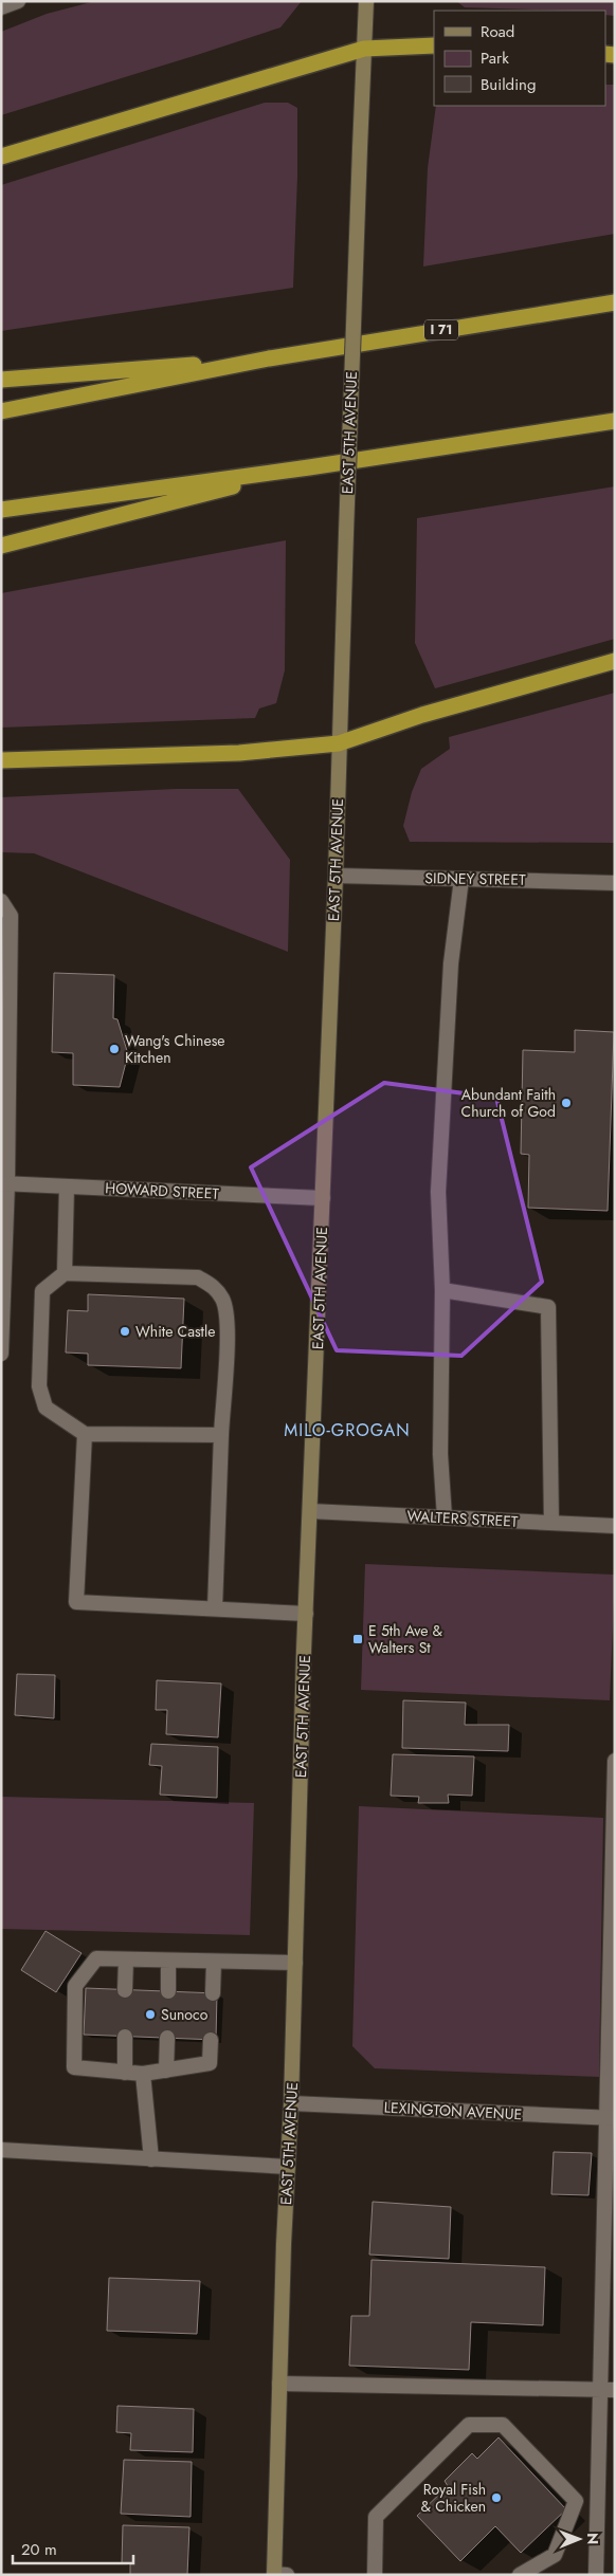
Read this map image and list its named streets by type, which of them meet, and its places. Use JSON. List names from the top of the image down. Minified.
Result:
{"streets":{"highway":["I 71"],"main road":["EAST 5TH AVENUE"],"street":["SIDNEY STREET","HOWARD STREET","WALTERS STREET","LEXINGTON AVENUE"]},"crossings":[["EAST 5TH AVENUE","SIDNEY STREET"],["EAST 5TH AVENUE","HOWARD STREET"],["EAST 5TH AVENUE","WALTERS STREET"],["EAST 5TH AVENUE","LEXINGTON AVENUE"]],"districts":["MILO-GROGAN"],"places":{"other":["Wang's Chinese Kitchen","Abundant Faith Church of God","White Castle","Sunoco","Royal Fish & Chicken"],"transit":["E 5th Ave & Walters St"]},"legend":["Road","Park","Building"],"scale_bar":"20 m","north":"right"}
